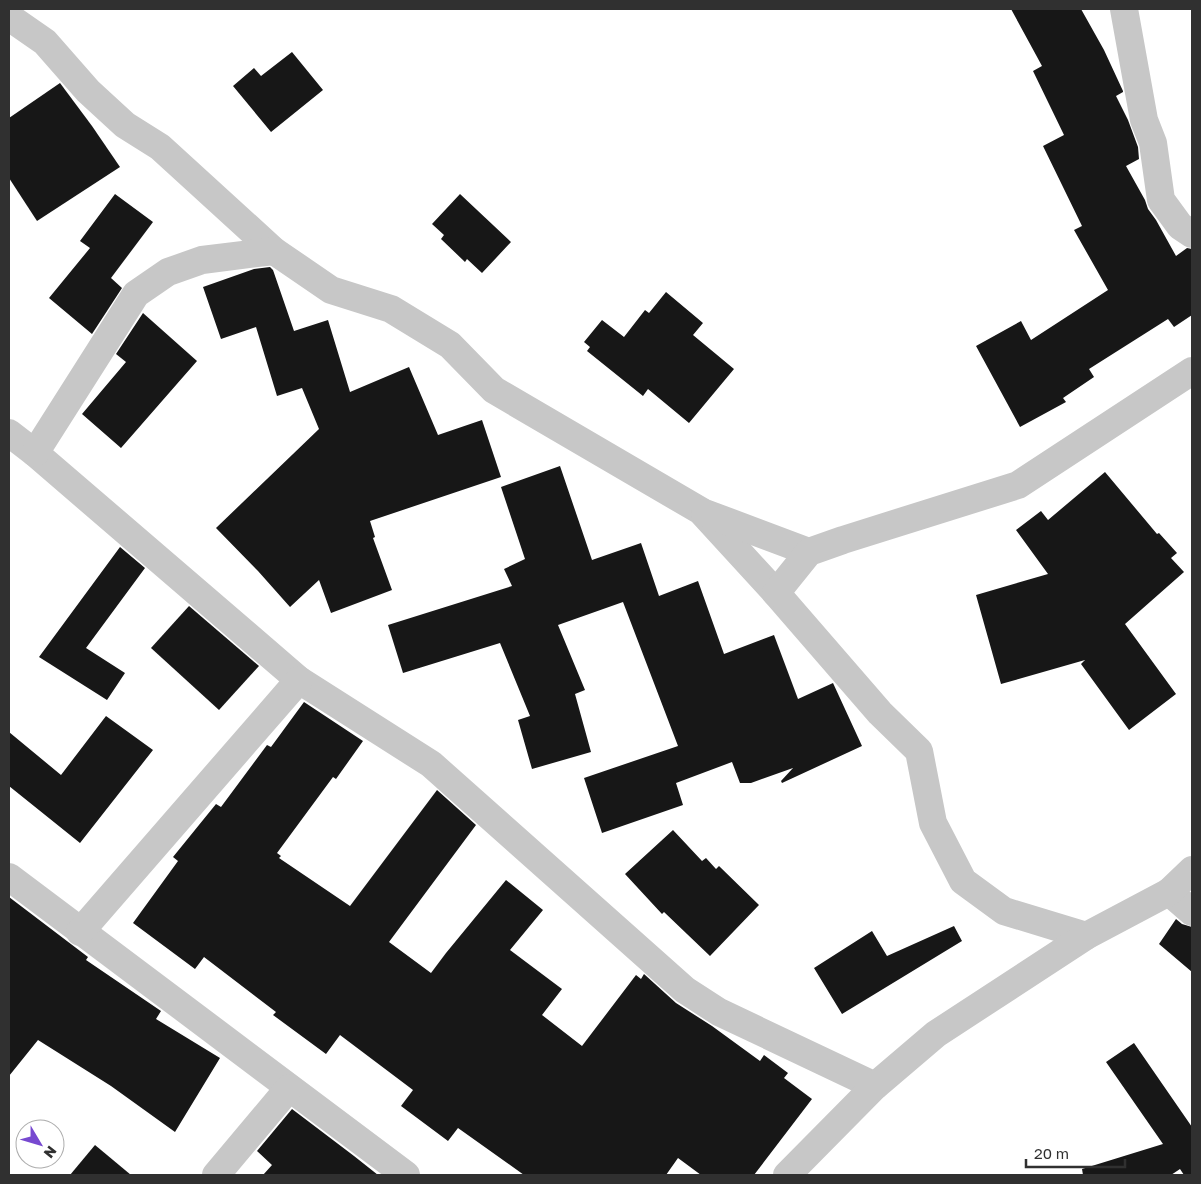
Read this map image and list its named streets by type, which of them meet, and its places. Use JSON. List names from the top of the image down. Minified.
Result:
{"scale_bar":"20 m","north":"bottom right"}
